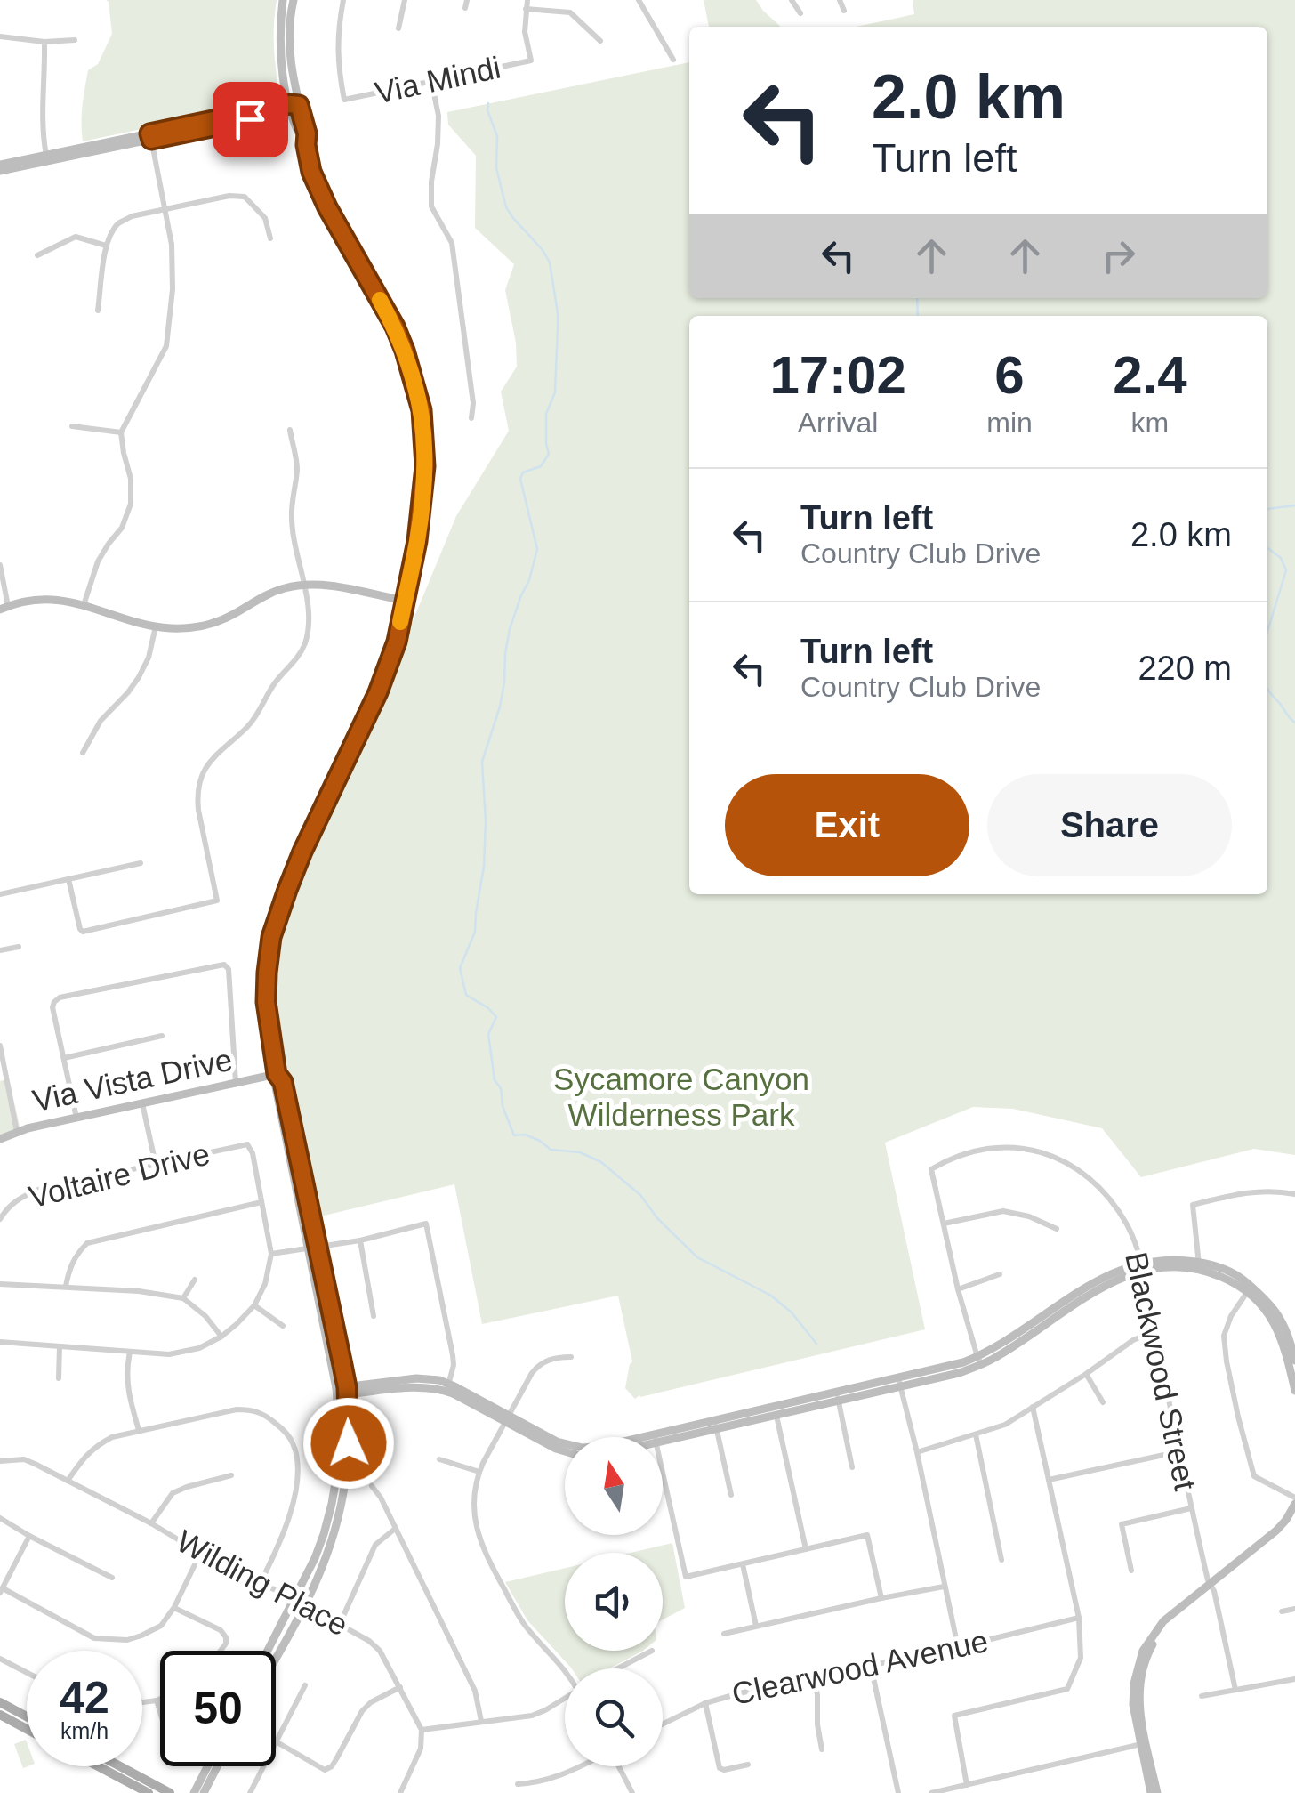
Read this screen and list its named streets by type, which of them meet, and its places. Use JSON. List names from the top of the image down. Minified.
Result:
{"streets":{"street":["Via Mindi","Via Vista Drive","Voltaire Drive","Blackwood Street","Wilding Place","Clearwood Avenue"]},"parks":["Sycamore Canyon Wilderness Park"],"north":"top","page":{"turn":["2.0 km","Turn left"],"eta":["17:02","Arrival","6","min","2.4","km"],"list":[{"name":"Turn left","note":"Country Club Drive","value":"2.0 km"},{"name":"Turn left","note":"Country Club Drive","value":"220 m"}],"buttons":["Exit","Share"],"speed":"42 km/h","limit":"50"}}
